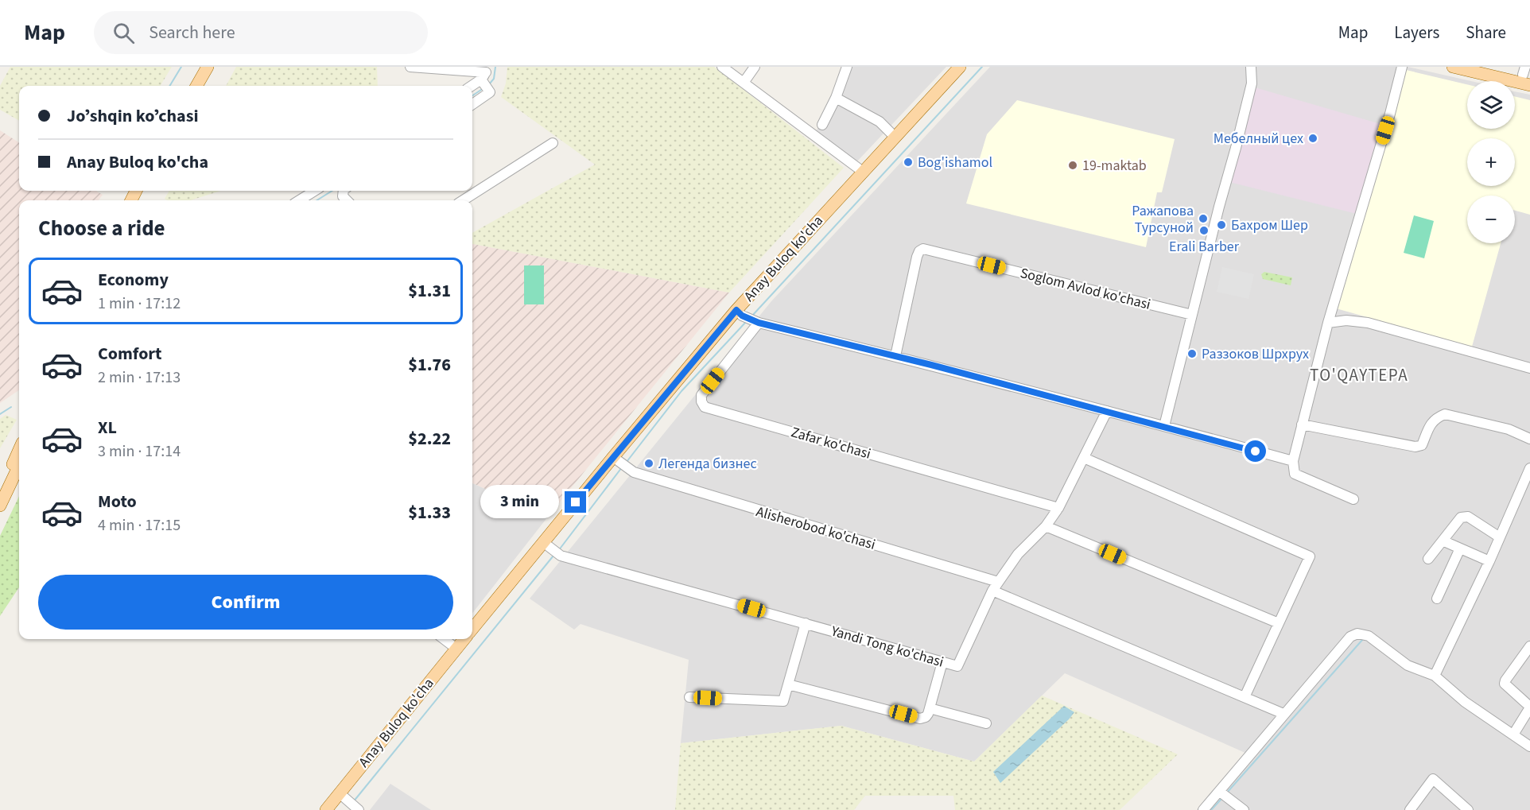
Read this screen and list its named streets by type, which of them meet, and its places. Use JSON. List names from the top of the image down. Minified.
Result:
{"streets":{"main road":["Anay Buloq ko'cha"],"street":["Soglom Avlod ko'chasi","Zafar ko'chasi","Alisherobod ko'chasi","Yandi Tong ko'chasi"]},"crossings":[["Anay Buloq ko'cha","Alisherobod ko'chasi"],["Anay Buloq ko'cha","Yandi Tong ko'chasi"],["Zafar ko'chasi","Yandi Tong ko'chasi"],["Alisherobod ko'chasi","Yandi Tong ko'chasi"]],"districts":["TO'QAYTEPA"],"places":["Мебелный цех","Bog'ishamol","19-maktab","Ражапова Турсуной","Бахром Шер","Erali Barber","Раззоков Шрхрух","Легенда бизнес"],"page":{"header":"Map","search":"Search here","nav":["Map","Layers","Share"],"map_buttons":["+","−"],"banner":["Joʼshqin koʼchasi","Anay Buloq ko'cha"],"heading":"Choose a ride","list":[{"name":"Economy","note":"1 min · 17:12","value":"$1.31"},{"name":"Comfort","note":"2 min · 17:13","value":"$1.76"},{"name":"XL","note":"3 min · 17:14","value":"$2.22"},{"name":"Moto","note":"4 min · 17:15","value":"$1.33"}],"bubble":"3 min","buttons":"Confirm"}}
